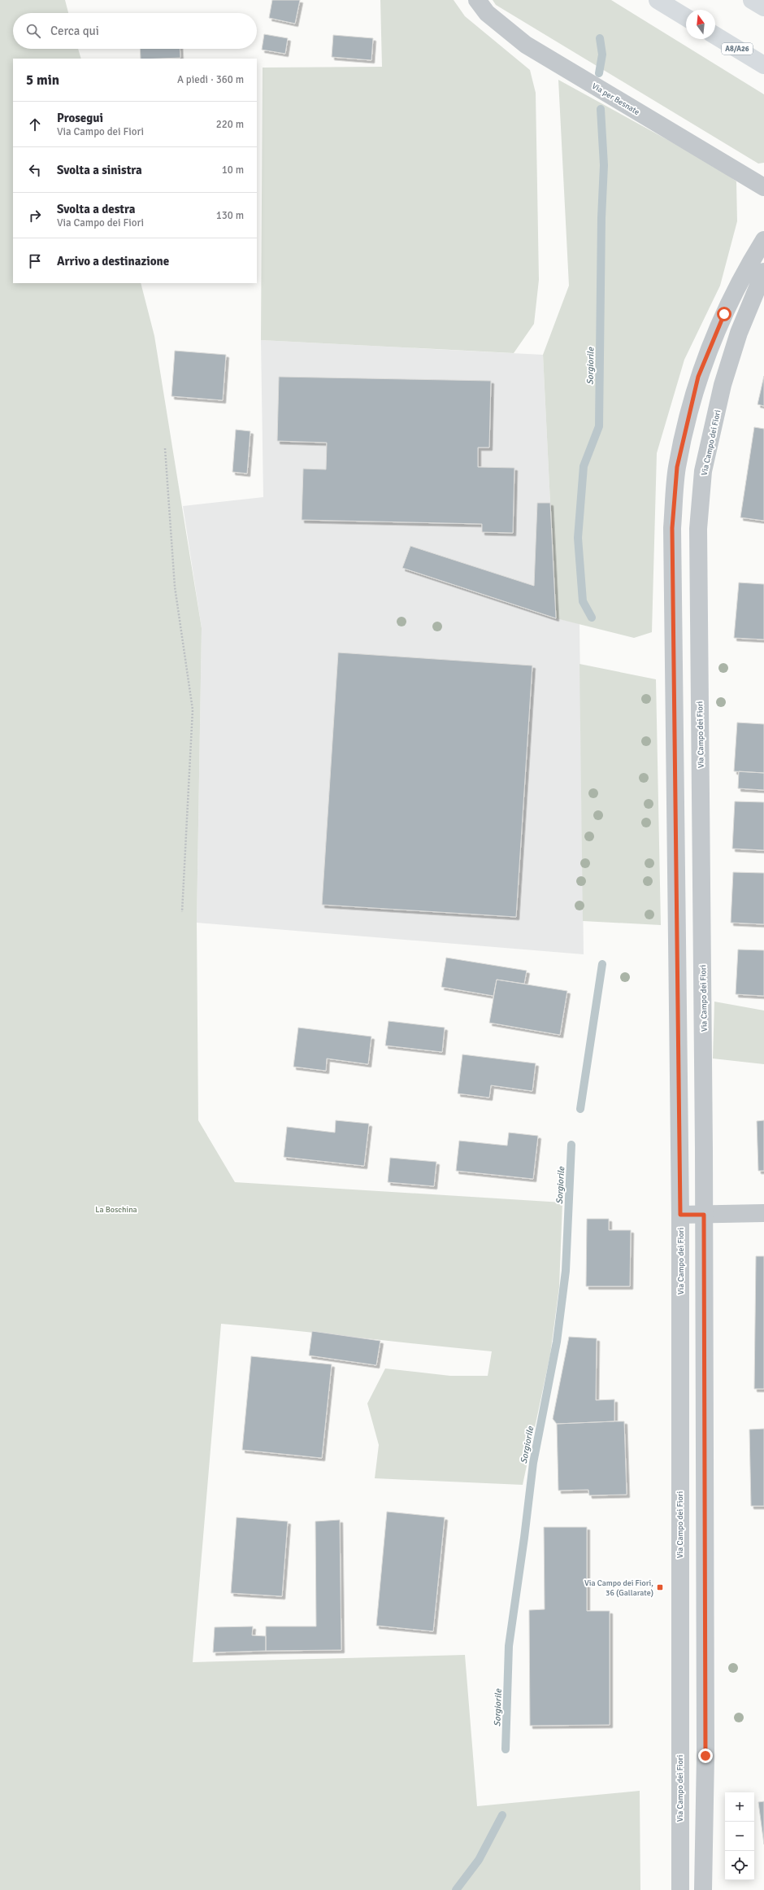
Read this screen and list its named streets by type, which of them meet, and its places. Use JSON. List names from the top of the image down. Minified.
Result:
{"streets":{"highway":["A8/A26"],"street":["Via per Besnate","Via Campo dei Fiori"]},"water":["Sorgiorile"],"parks":["La Boschina"],"places":{"transit":["Via Campo dei Fiori, 36 (Gallarate)"]},"north":"top","page":{"search":"Cerca qui","heading":["5 min","A piedi · 360 m"],"list":[["Prosegui","Via Campo dei Fiori","220 m"],["Svolta a sinistra","10 m"],["Svolta a destra","Via Campo dei Fiori","130 m"],"Arrivo a destinazione"],"map_buttons":["+","−"]}}
